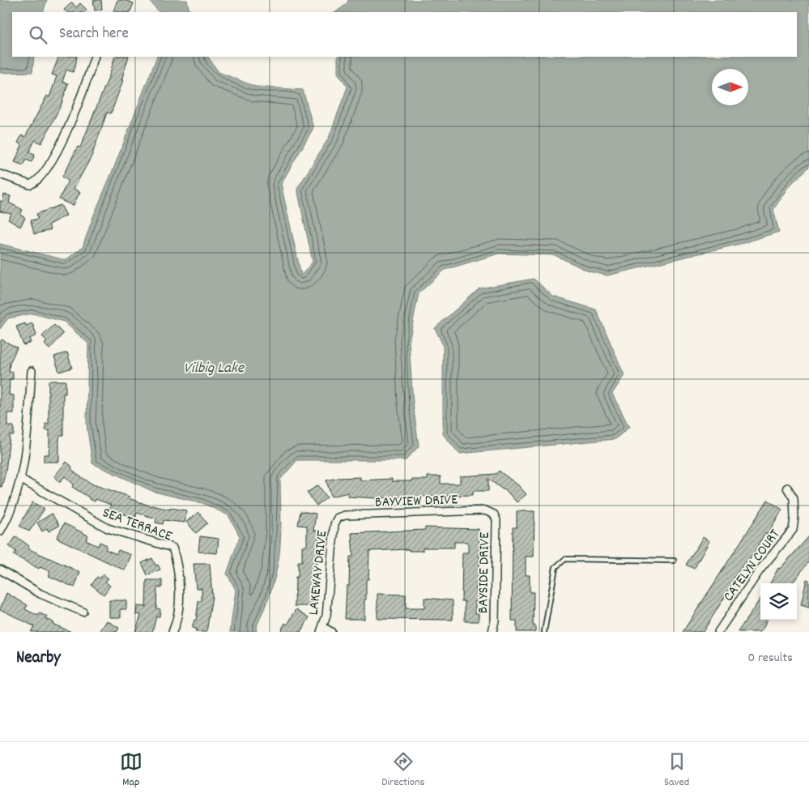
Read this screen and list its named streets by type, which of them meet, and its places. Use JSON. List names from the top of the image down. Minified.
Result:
{"streets":{"street":["BAYVIEW DRIVE","SEA TERRACE","CATELYN COURT","LAKEWAY DRIVE","BAYSIDE DRIVE"]},"crossings":[["BAYVIEW DRIVE","LAKEWAY DRIVE"],["BAYVIEW DRIVE","BAYSIDE DRIVE"]],"water":["Vilbig Lake"],"north":"right","page":{"search":"Search here","heading":["Nearby","0 results"],"nav":["Map","Directions","Saved"]}}
